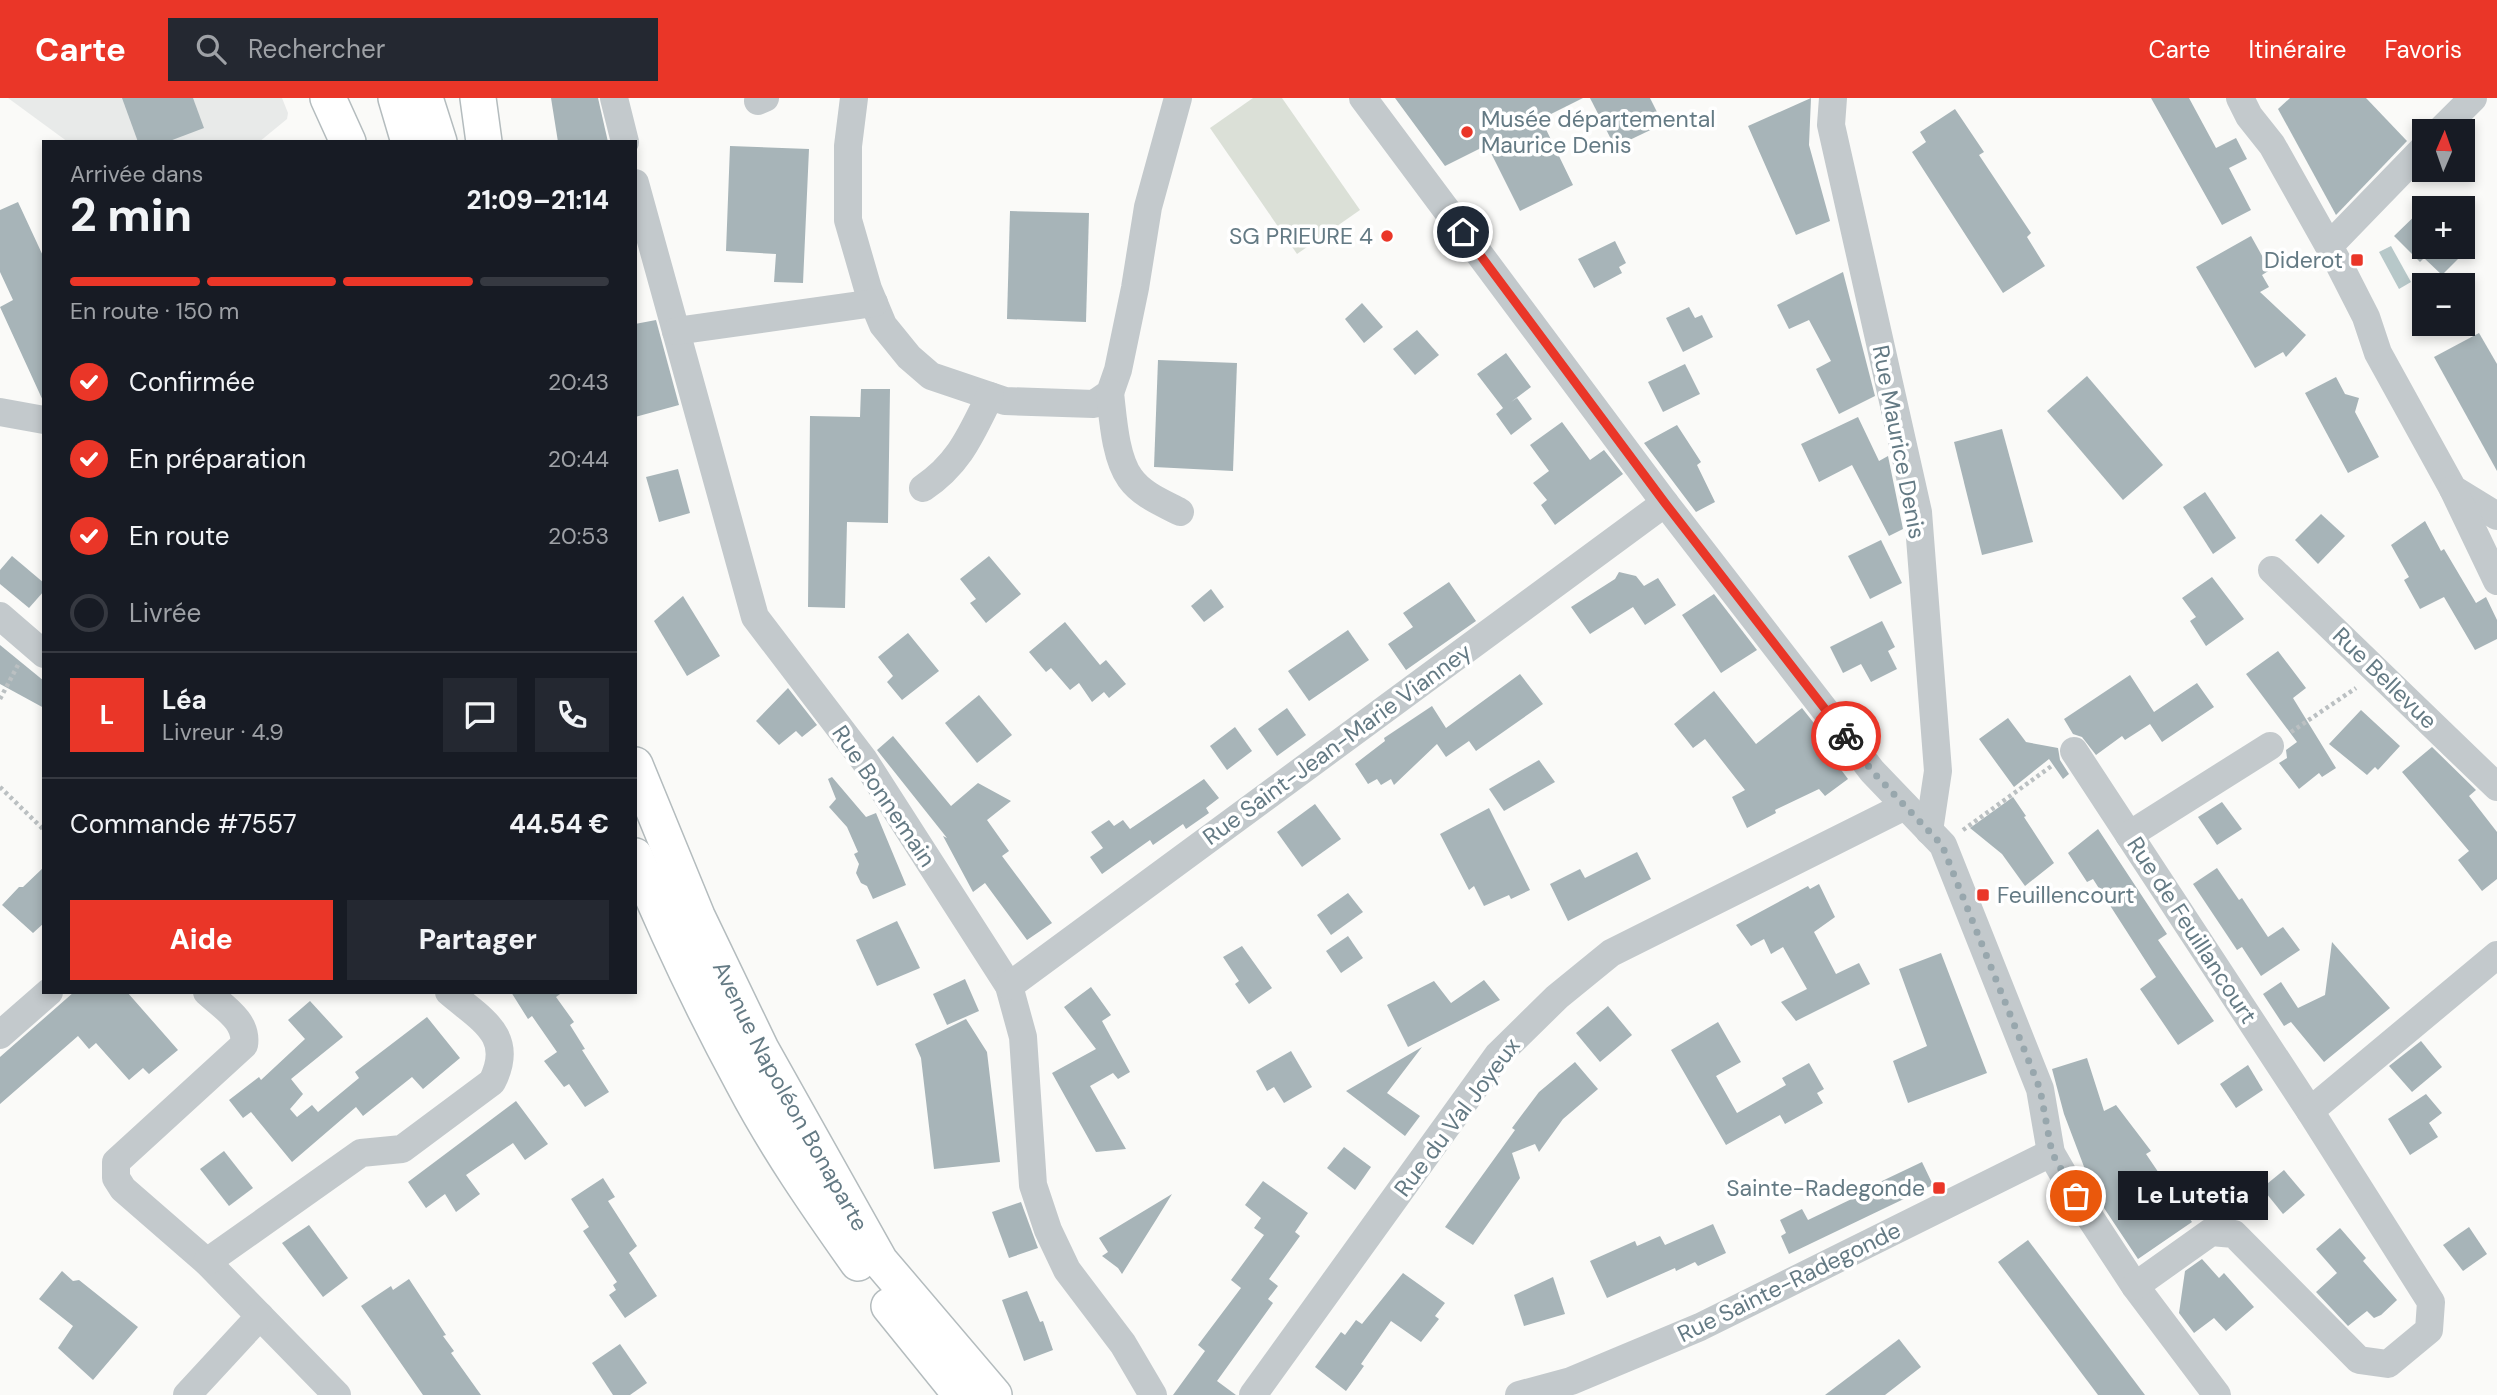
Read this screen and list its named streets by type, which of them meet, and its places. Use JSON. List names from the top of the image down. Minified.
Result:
{"streets":{"main road":["Avenue Napoléon Bonaparte"],"street":["Rue Maurice Denis","Rue Bellevue","Rue Saint-Jean-Marie Vianney","Rue Bonnemain","Rue de Feuillancourt","Rue du Val Joyeux","Rue Sainte-Radegonde"]},"crossings":[["Rue Saint-Jean-Marie Vianney","Rue Bonnemain"]],"places":{"other":["Musée départemental Maurice Denis","SG PRIEURE 4","Le Lutetia"],"transit":["Diderot","Feuillencourt","Sainte-Radegonde"]},"north":"top","page":{"header":"Carte","search":"Rechercher","nav":["Carte","Itinéraire","Favoris"],"map_buttons":["+","−"],"heading":["2 min","Arrivée dans","21:09–21:14"],"panel":["Léa","Livreur · 4.9","Commande #7557","44.54 €"],"bar":"En route · 150 m","list":[["Confirmée","20:43"],["En préparation","20:44"],["En route","20:53"],"Livrée"],"round":"L","buttons":["Aide","Partager"],"bubble":"Le Lutetia"}}
